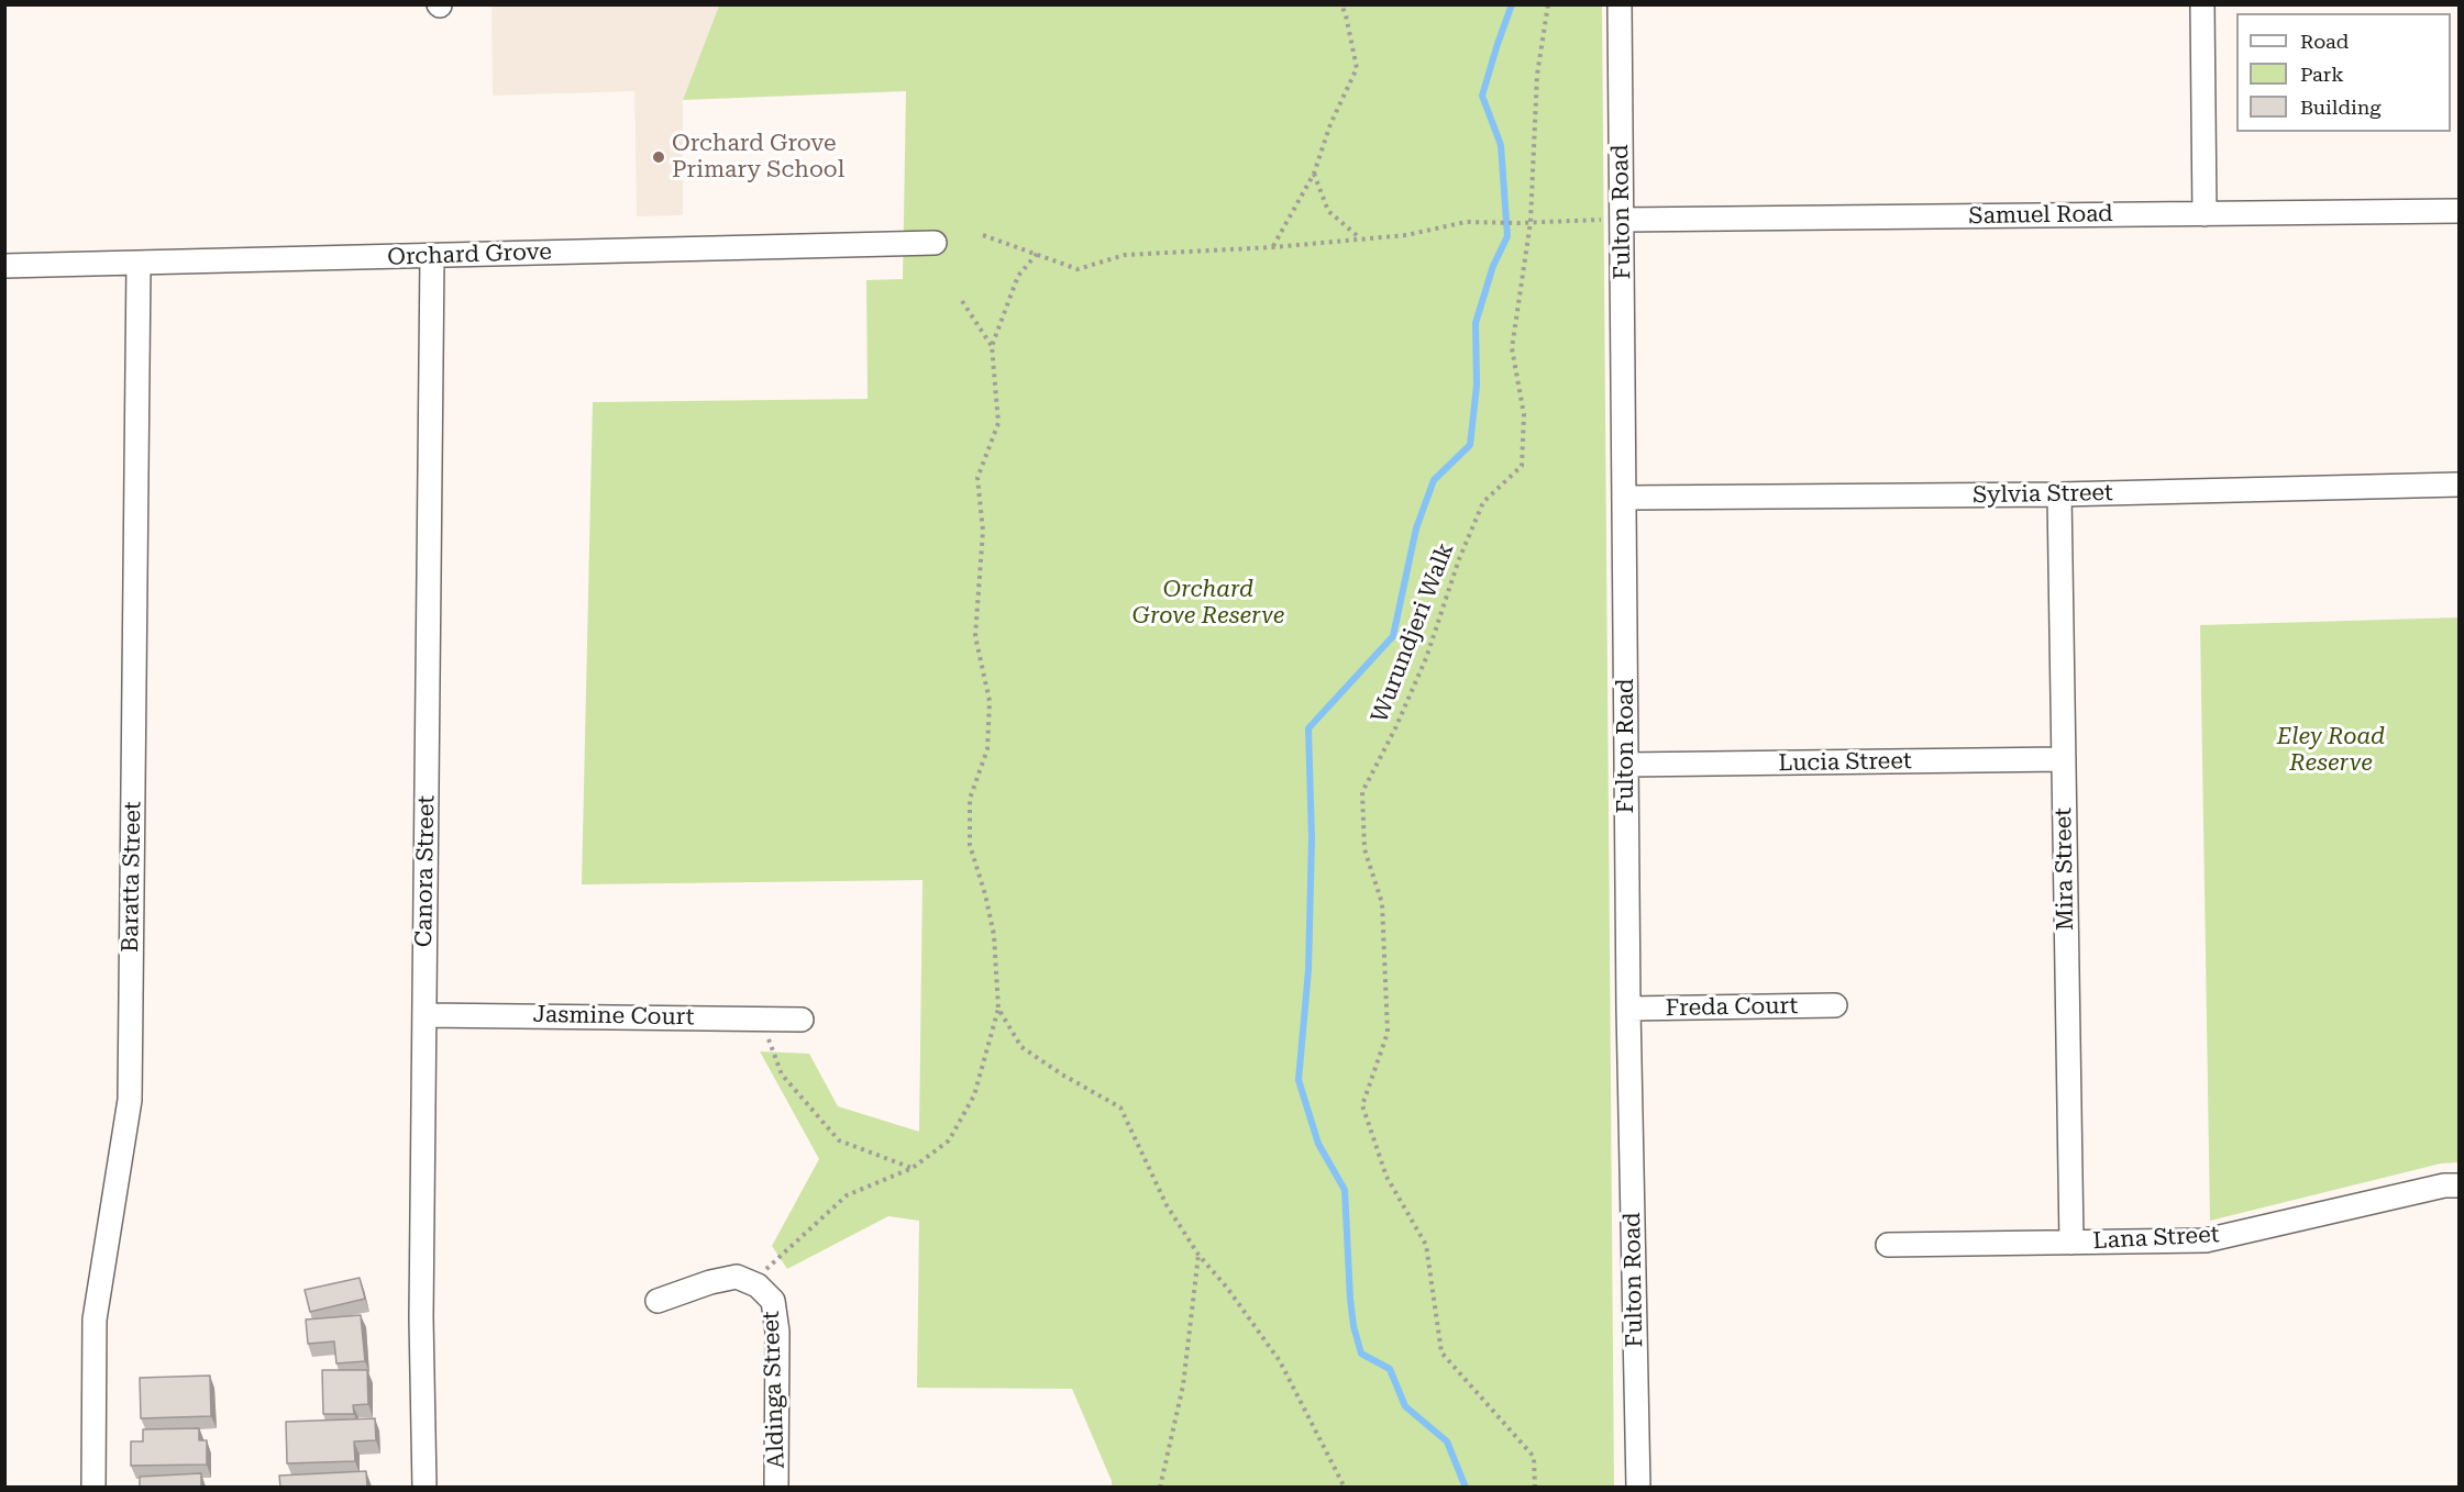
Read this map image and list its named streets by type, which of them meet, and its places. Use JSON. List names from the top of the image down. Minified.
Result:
{"streets":{"street":["Fulton Road","Samuel Road","Orchard Grove","Sylvia Street","Lucia Street","Mira Street","Canora Street","Baratta Street","Freda Court","Jasmine Court","Lana Street","Aldinga Street"],"path":["Wurundjeri Walk"]},"crossings":[["Fulton Road","Samuel Road"],["Fulton Road","Sylvia Street"],["Fulton Road","Lucia Street"],["Fulton Road","Freda Court"],["Orchard Grove","Canora Street"],["Orchard Grove","Baratta Street"],["Sylvia Street","Mira Street"],["Lucia Street","Mira Street"],["Mira Street","Lana Street"],["Canora Street","Jasmine Court"]],"parks":["Orchard Grove Reserve","Eley Road Reserve"],"places":["Orchard Grove Primary School"],"legend":["Road","Park","Building"]}
